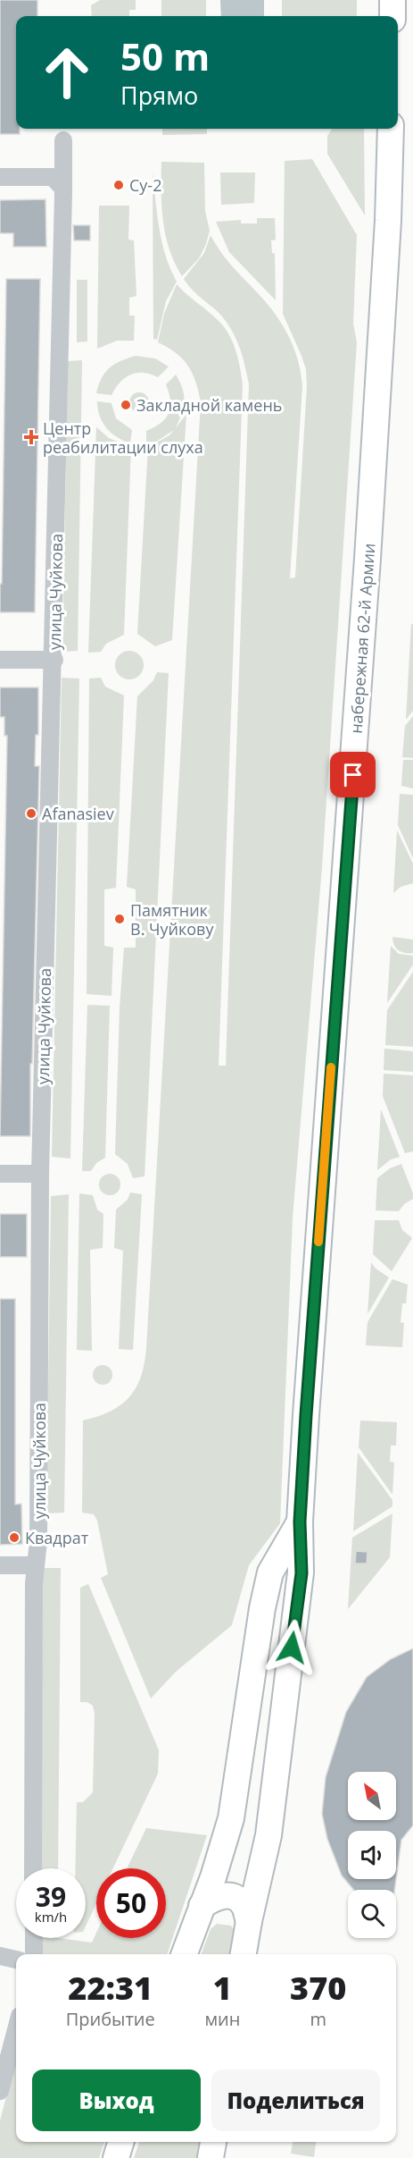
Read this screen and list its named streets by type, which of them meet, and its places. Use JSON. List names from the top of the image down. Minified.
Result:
{"streets":{"main road":["набережная 62-й Армии"],"street":["улица Чуйкова"]},"places":{"other":["Су-2","Закладной камень","Afanasiev","Памятник В. Чуйкову","Квадрат"],"health":["Центр реабилитации слуха"]},"north":"top left","page":{"turn":["50 m","Прямо"],"speed":"39 km/h","limit":"50","eta":["22:31","Прибытие","1","мин","370","m"],"buttons":["Выход","Поделиться"]}}
